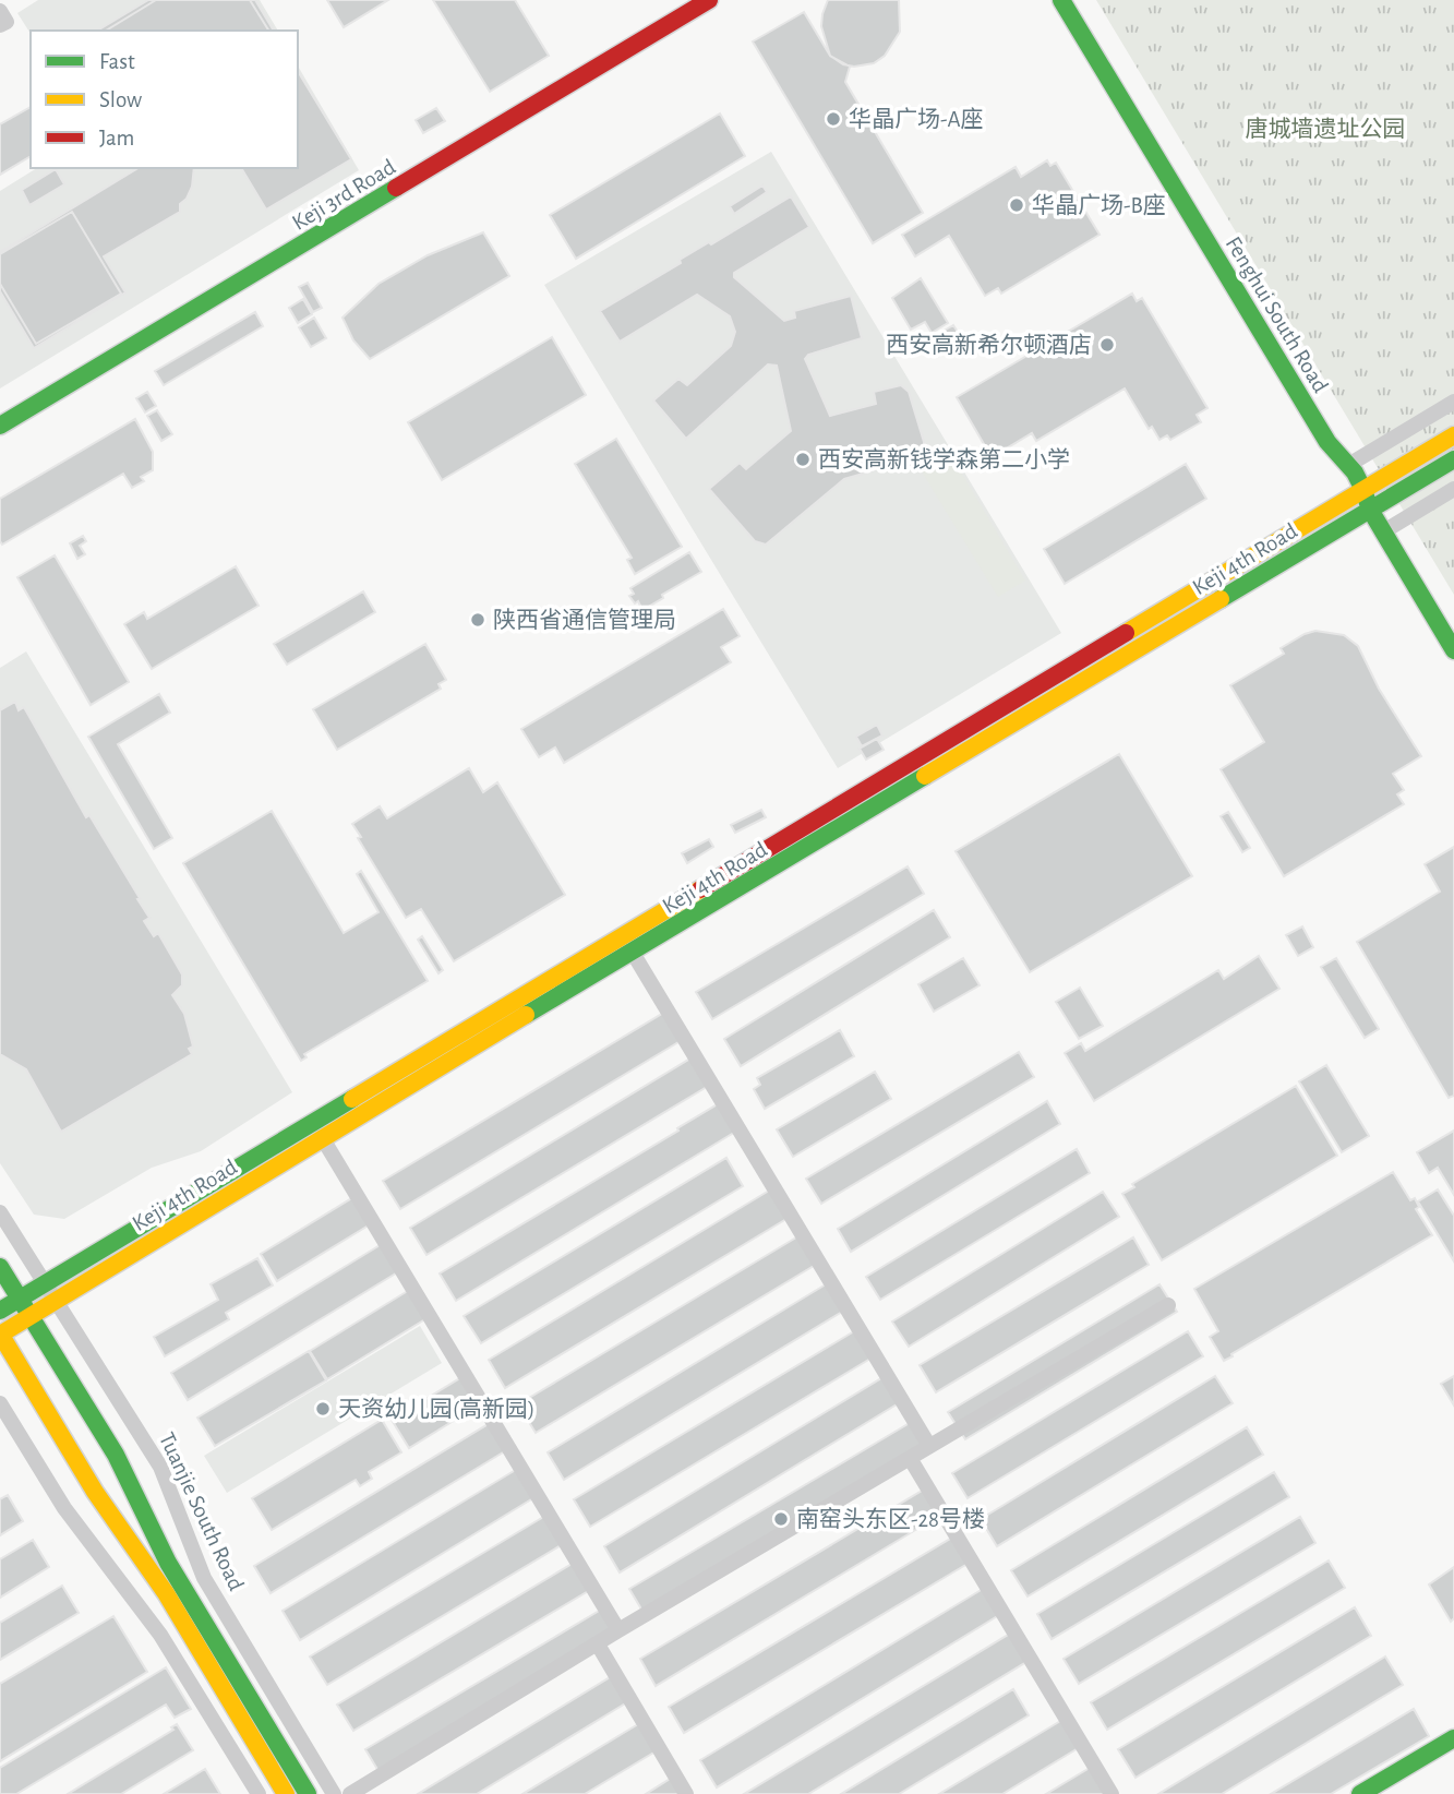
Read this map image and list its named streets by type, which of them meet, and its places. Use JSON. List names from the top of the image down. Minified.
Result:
{"streets":{"street":["Keji 3rd Road","Fenghui South Road","Keji 4th Road","Tuanjie South Road"]},"crossings":[["Fenghui South Road","Keji 4th Road"],["Keji 4th Road","Tuanjie South Road"]],"parks":["唐城墙遗址公园"],"places":["华晶广场-A座","华晶广场-B座","西安高新希尔顿酒店","西安高新钱学森第二小学","陕西省通信管理局","天资幼儿园(高新园)","南窑头东区-28号楼"],"legend":["Fast","Slow","Jam"]}
